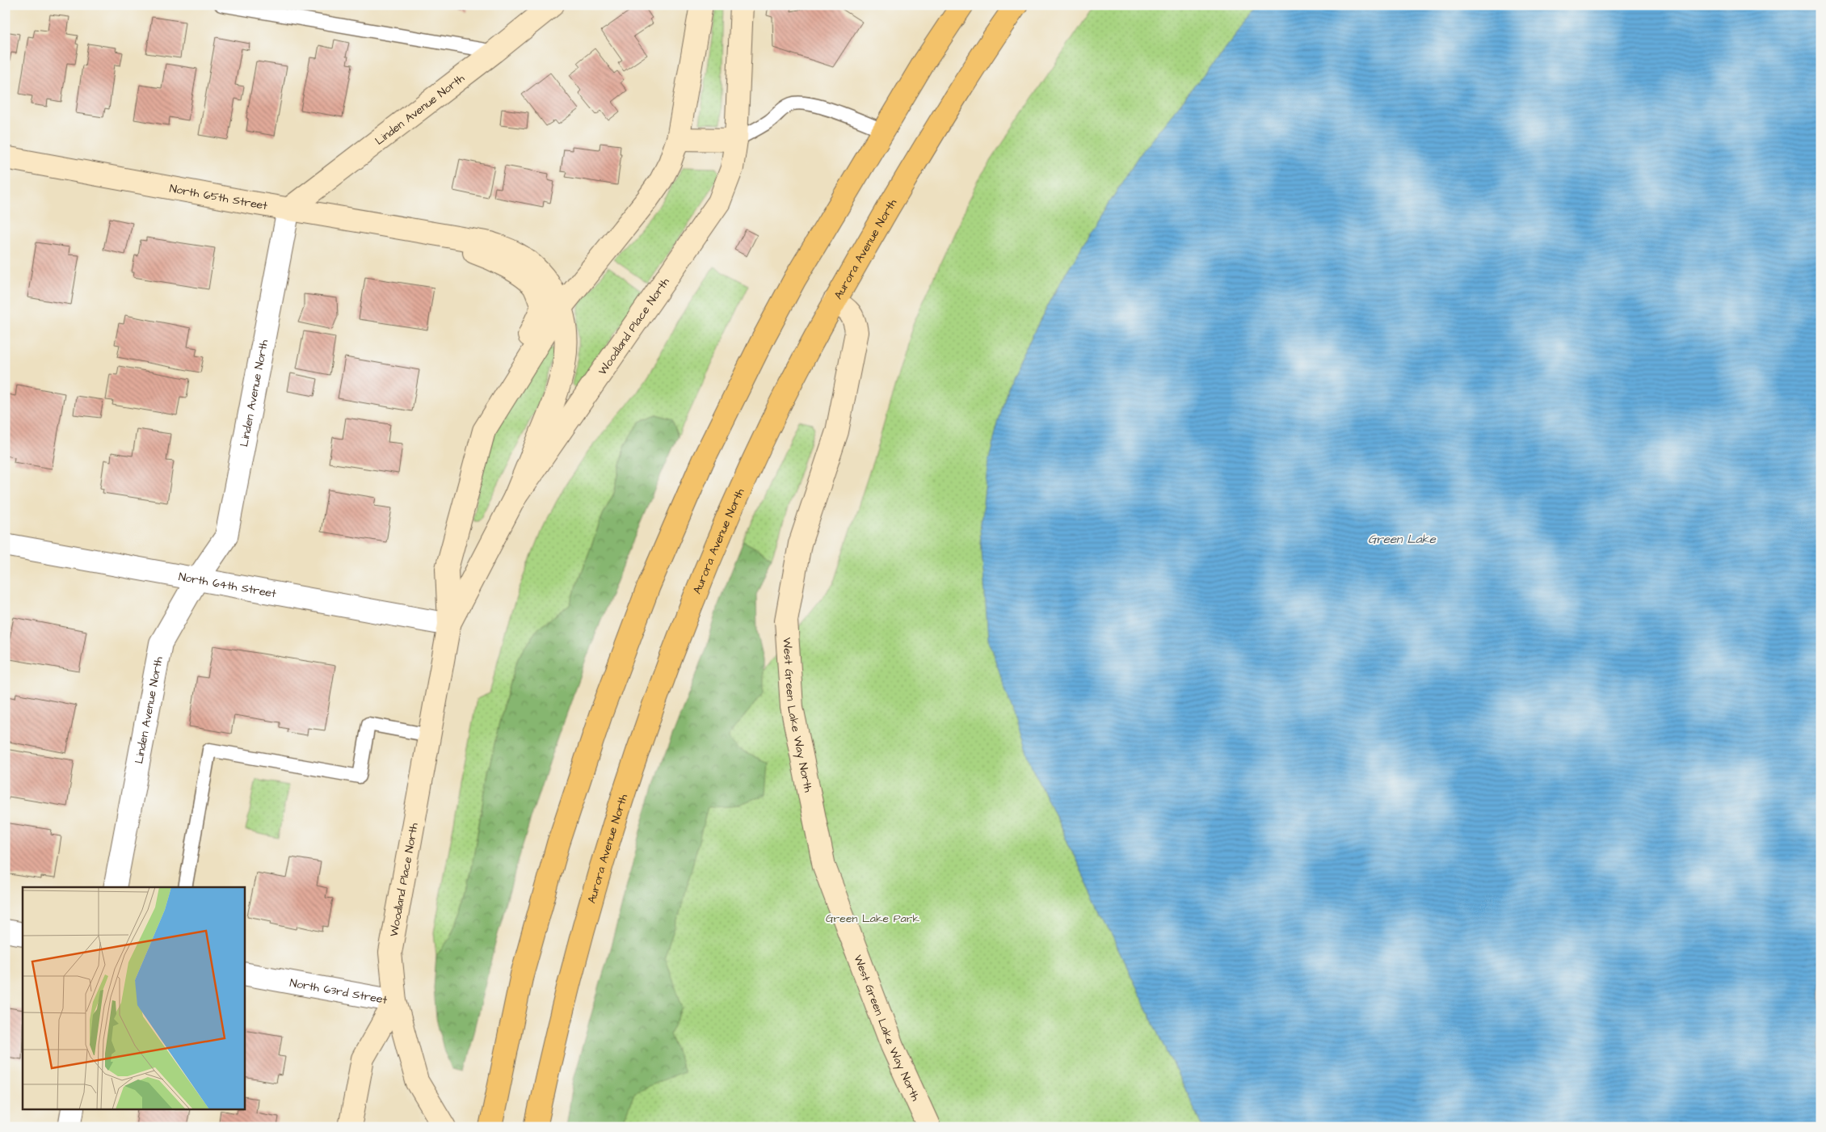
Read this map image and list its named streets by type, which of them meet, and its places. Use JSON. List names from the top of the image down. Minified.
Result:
{"streets":{"highway":["Aurora Avenue North"],"main road":["Linden Avenue North","North 65th Street","Woodland Place North","West Green Lake Way North","North 63rd Street"],"street":["North 64th Street"]},"crossings":[["Linden Avenue North","North 65th Street"],["Linden Avenue North","North 64th Street"],["North 65th Street","Woodland Place North"],["Aurora Avenue North","West Green Lake Way North"],["Woodland Place North","North 64th Street"],["Woodland Place North","North 63rd Street"]],"water":["Green Lake"],"parks":["Green Lake Park"]}
